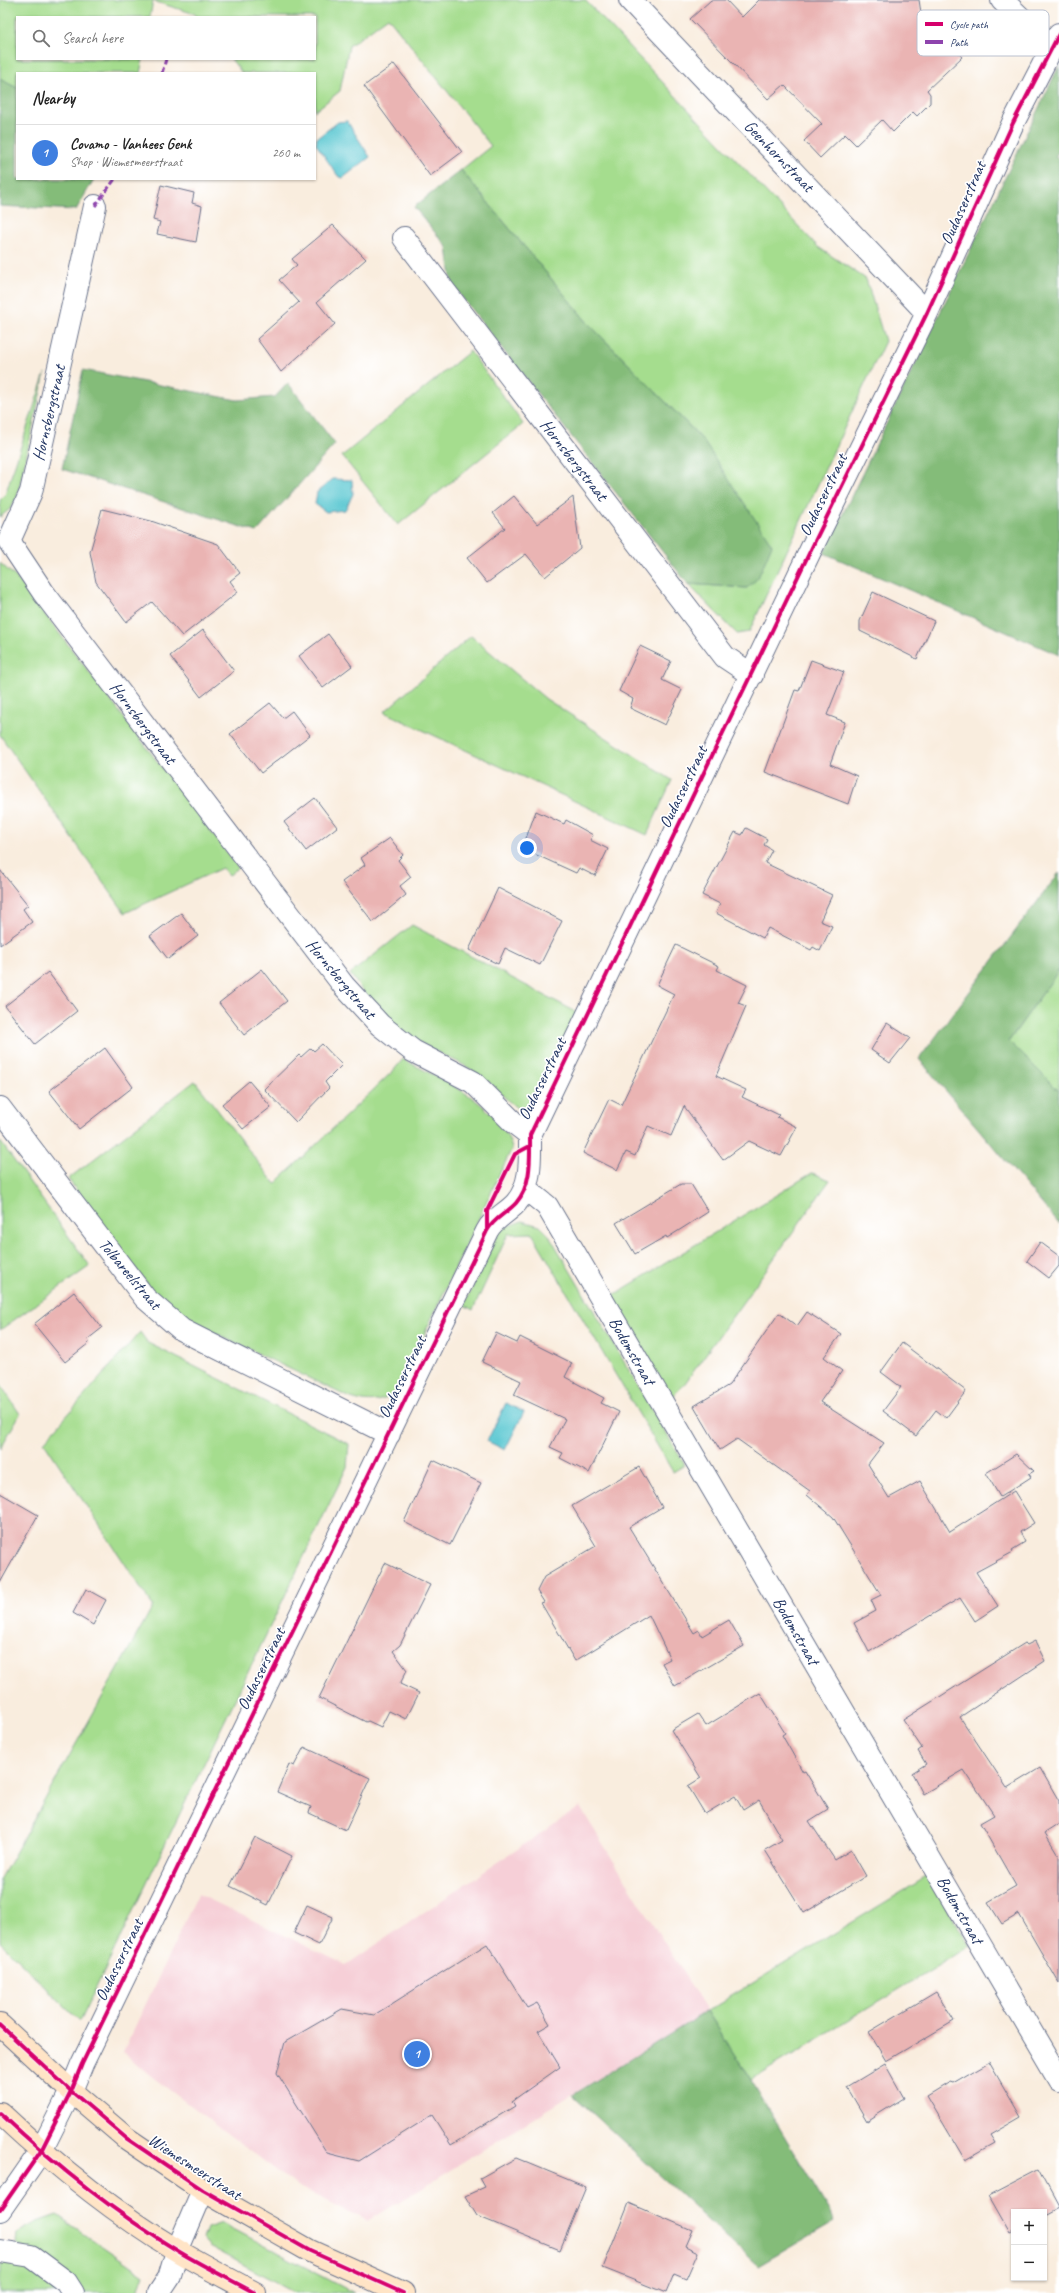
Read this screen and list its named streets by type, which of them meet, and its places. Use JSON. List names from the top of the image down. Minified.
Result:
{"streets":{"main road":["Wiemesmeerstraat"],"street":["Geenhornstraat","Oudasserstraat","Hornsbergstraat","Tolbareelstraat","Bodemstraat"]},"crossings":[["Geenhornstraat","Oudasserstraat"],["Oudasserstraat","Hornsbergstraat"],["Oudasserstraat","Tolbareelstraat"],["Oudasserstraat","Bodemstraat"],["Oudasserstraat","Wiemesmeerstraat"]],"legend":["Cycle path","Path"],"page":{"search":"Search here","heading":"Nearby","list":[{"mark":"1","name":"Covamo - Vanhees Genk","note":"Shop · Wiemesmeerstraat","value":"260 m"}],"pins":"1","map_buttons":["+","−"]}}
